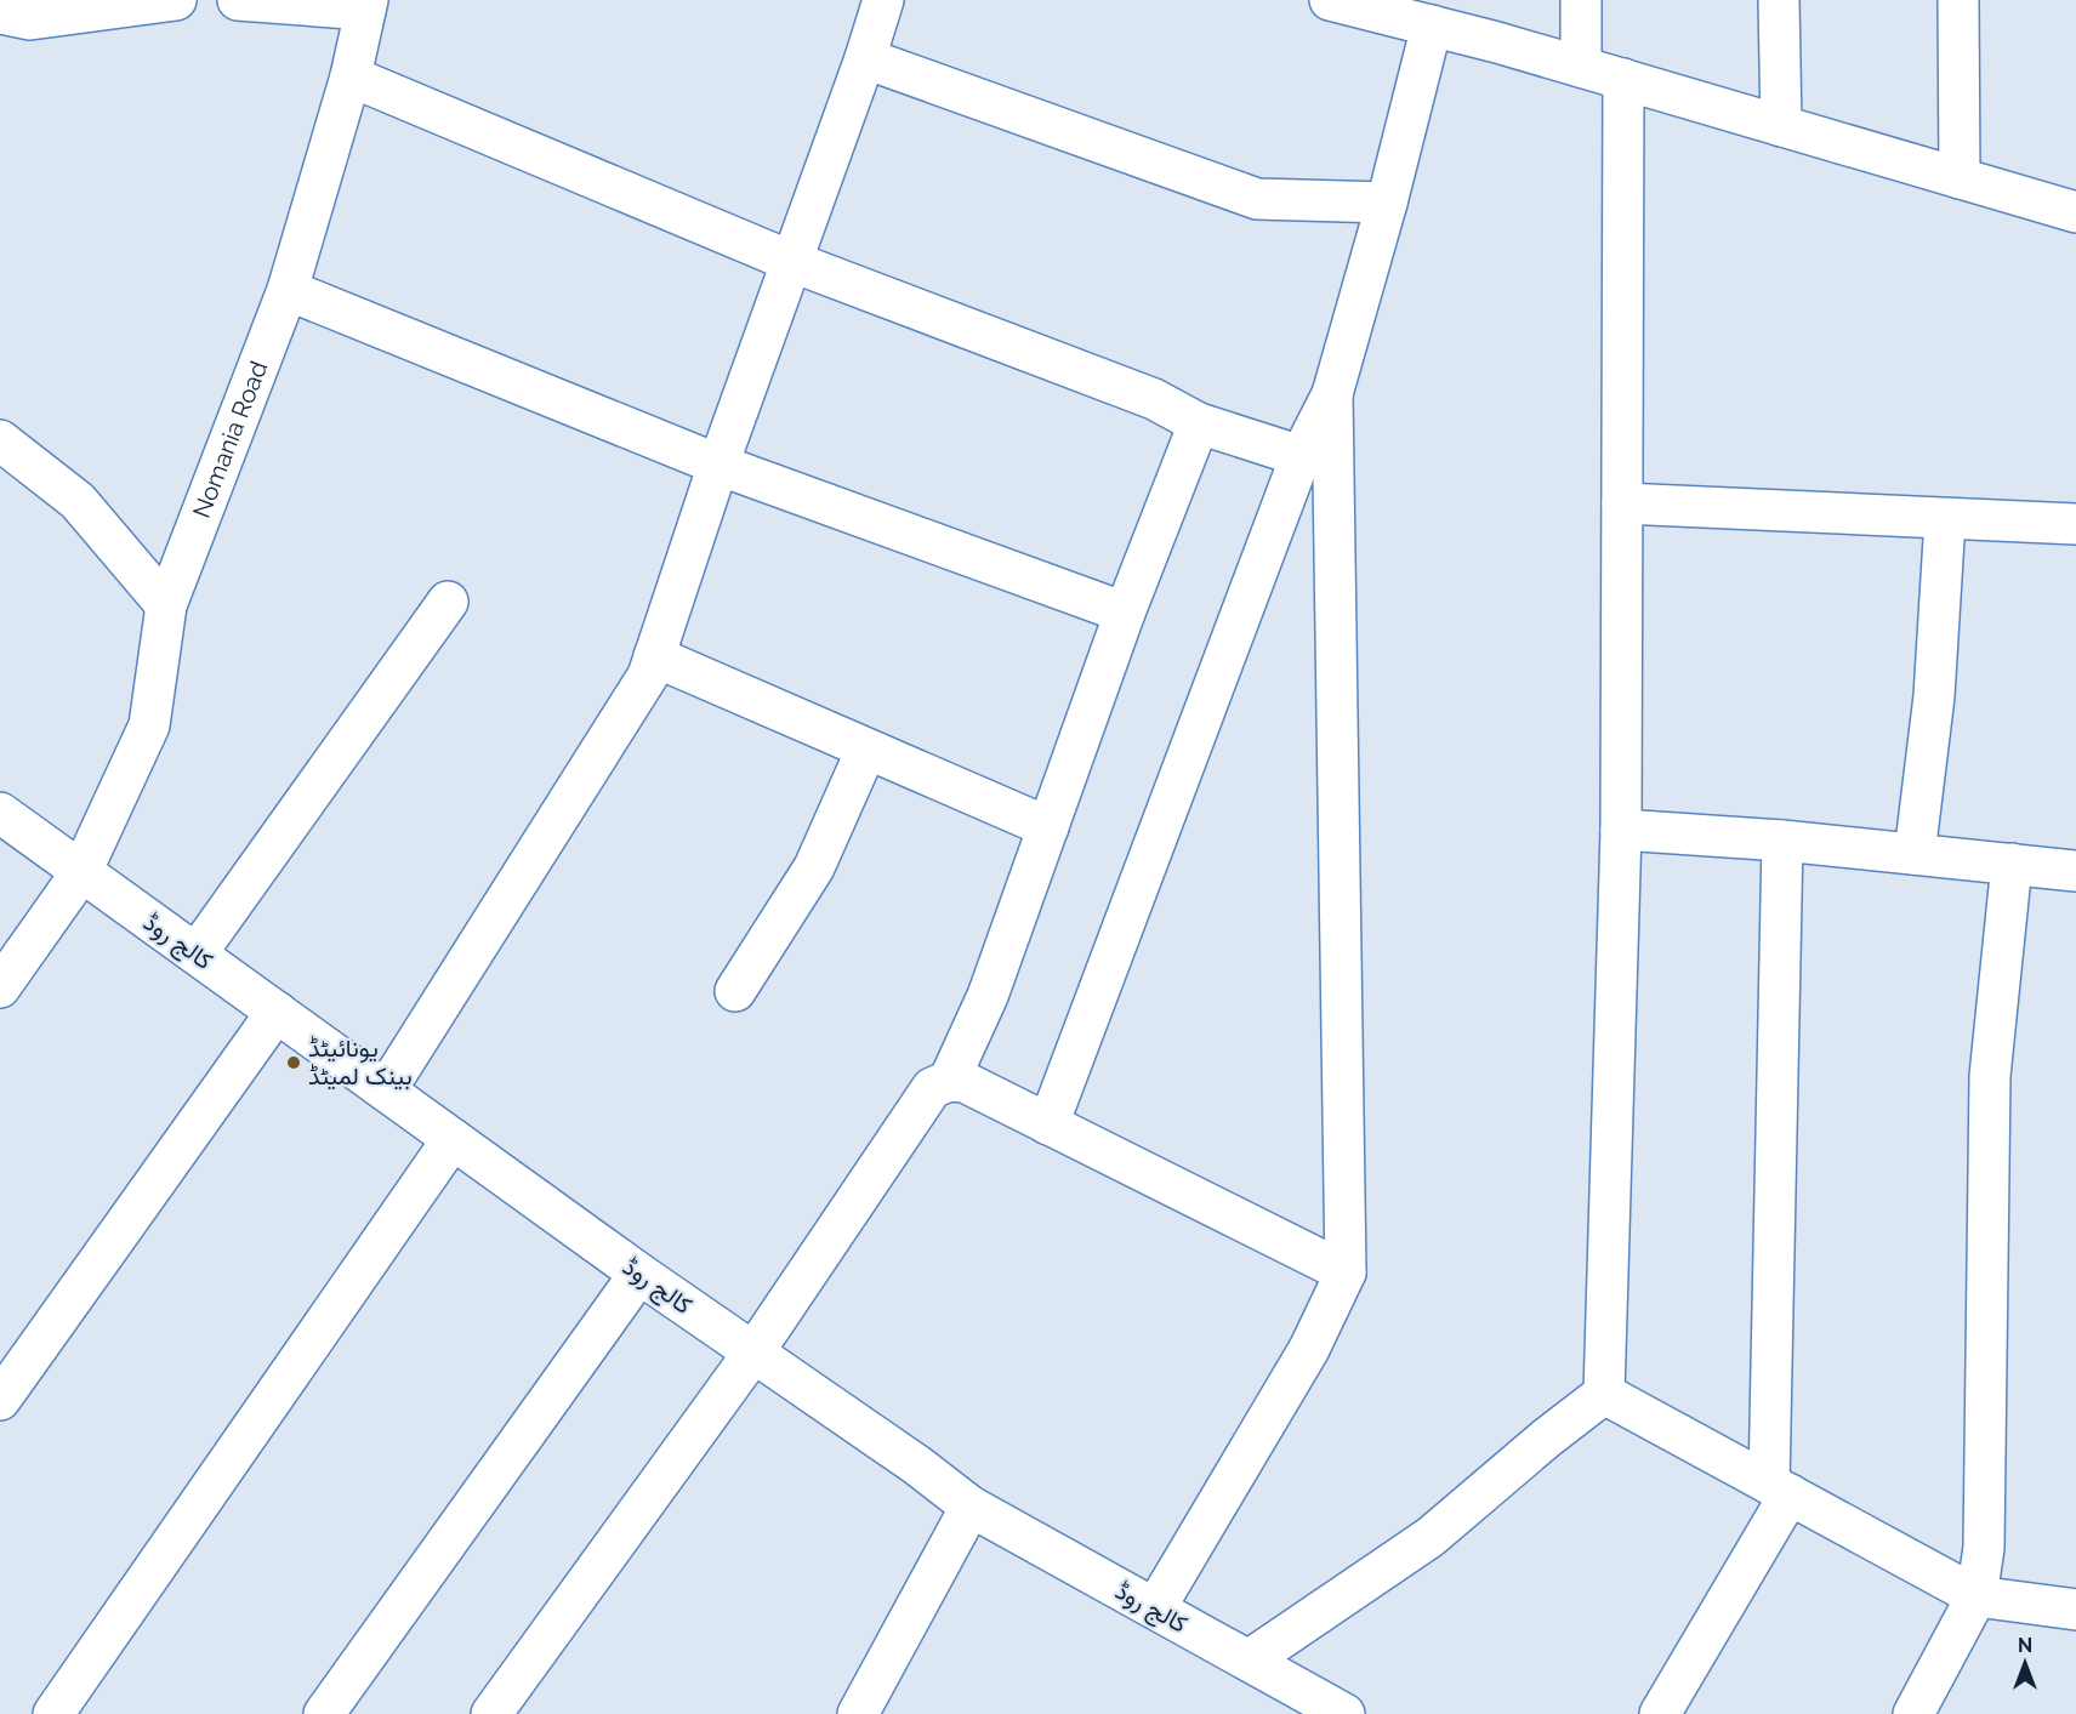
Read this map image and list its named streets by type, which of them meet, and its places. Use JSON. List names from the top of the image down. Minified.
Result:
{"streets":{"street":["Nomania Road","کالج روڈ"]},"crossings":[["Nomania Road","کالج روڈ"]],"places":["یونائیٹڈ بینک لمیٹڈ"],"north":"top"}
